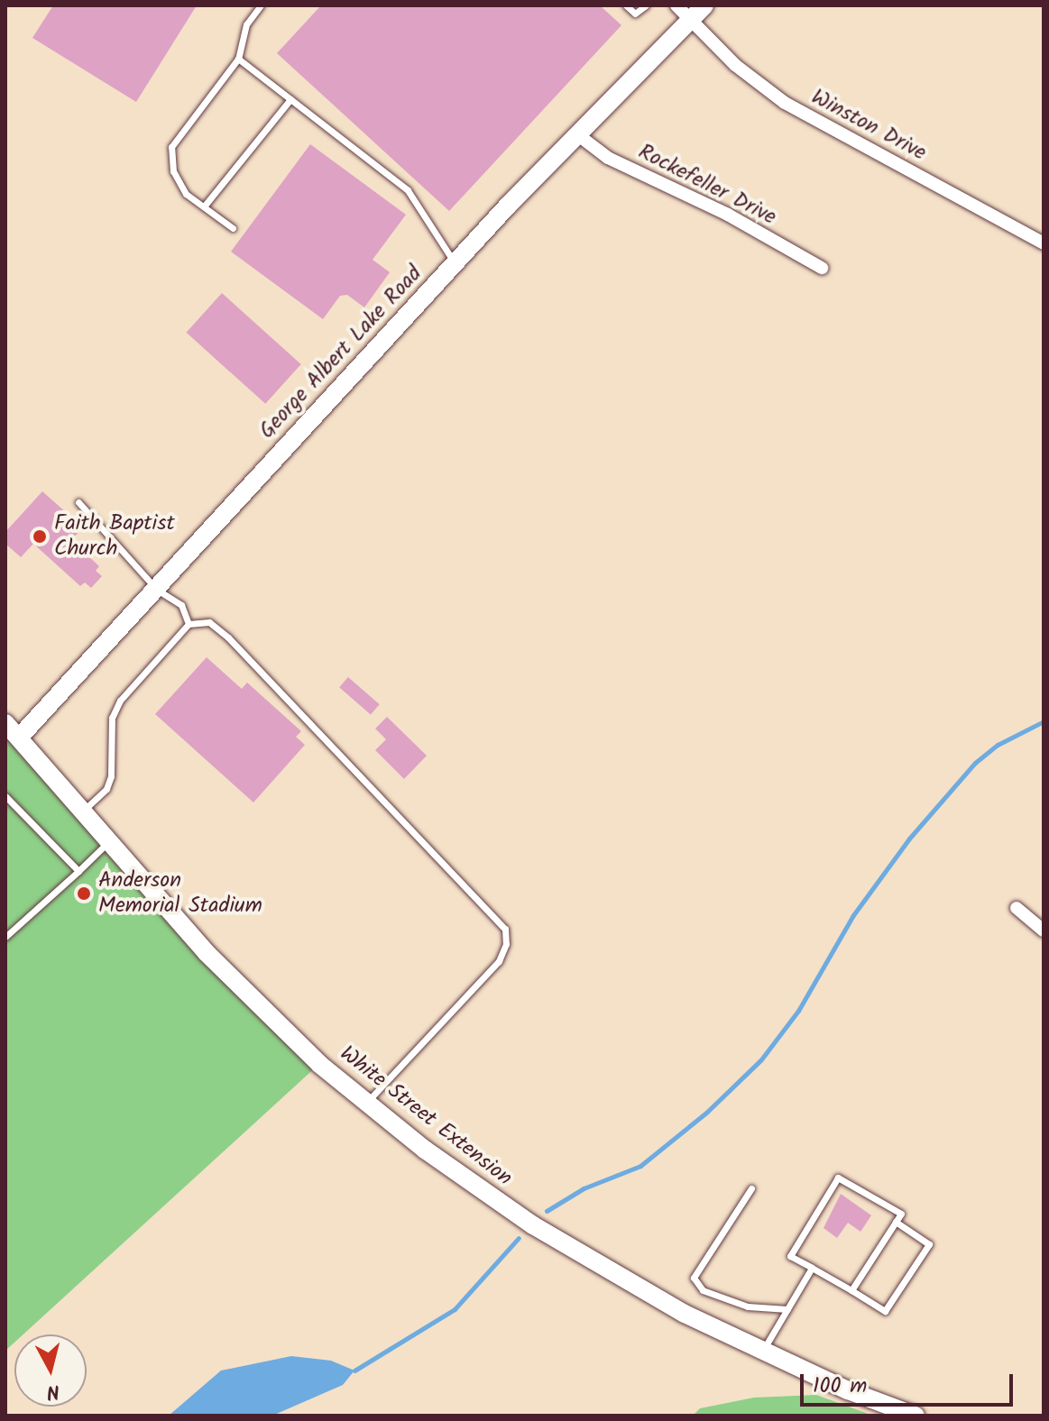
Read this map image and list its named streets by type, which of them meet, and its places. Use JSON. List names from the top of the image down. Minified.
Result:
{"streets":{"street":["Winston Drive","Rockefeller Drive","George Albert Lake Road","White Street Extension"]},"crossings":[["Winston Drive","George Albert Lake Road"],["Rockefeller Drive","George Albert Lake Road"],["George Albert Lake Road","White Street Extension"]],"places":["Faith Baptist Church","Anderson Memorial Stadium"],"scale_bar":"100 m","north":"bottom"}
